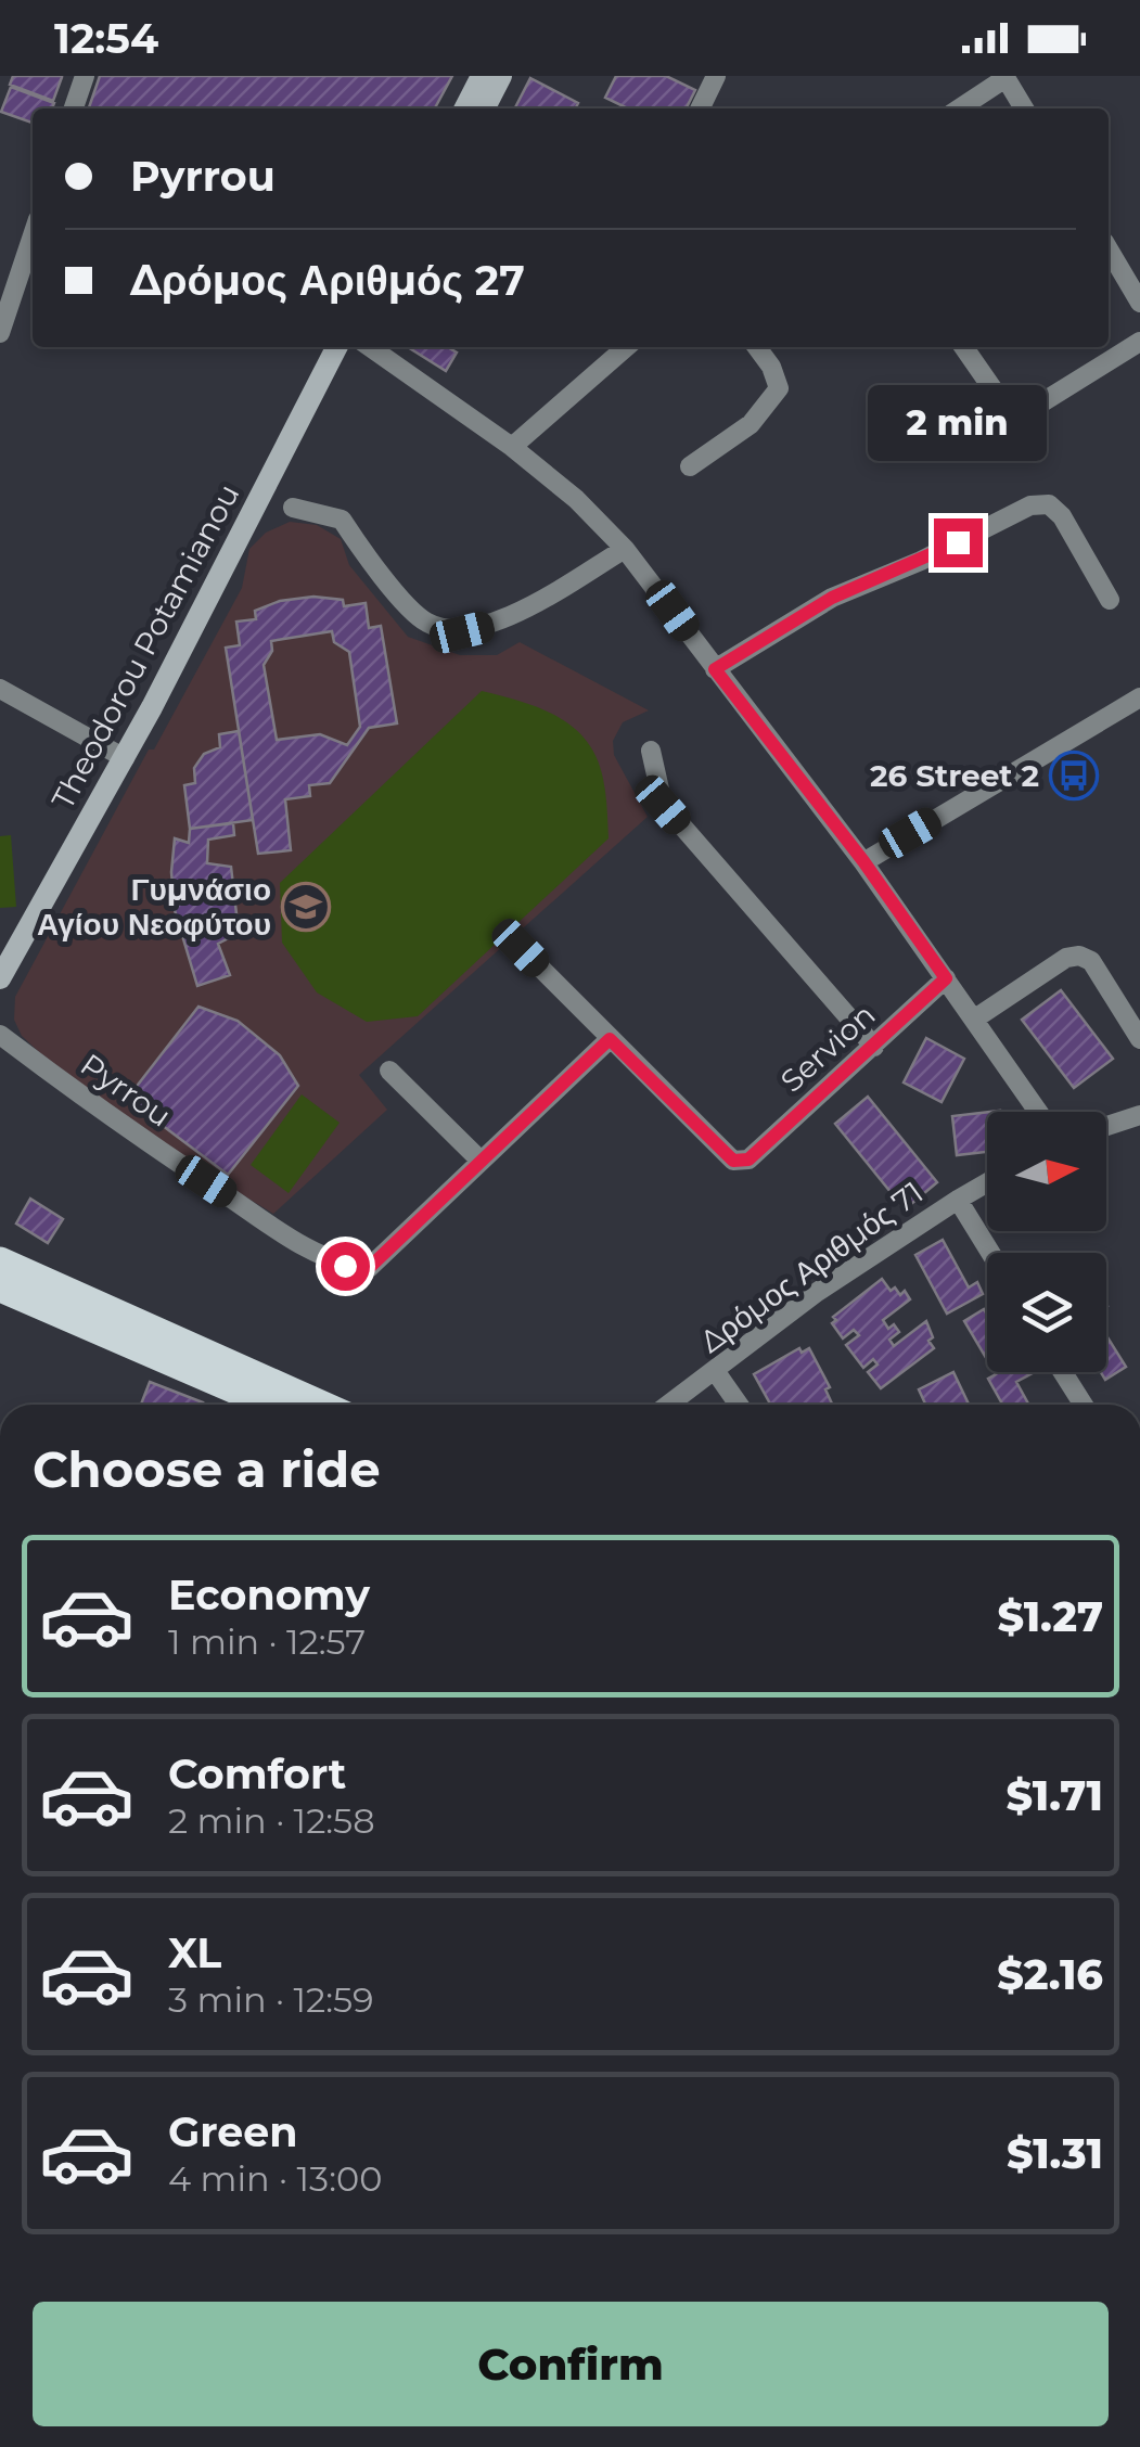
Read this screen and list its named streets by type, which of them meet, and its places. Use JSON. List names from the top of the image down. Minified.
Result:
{"streets":{"main road":["Theodorou Potamianou"],"street":["Servion","Pyrrou","Δρόμος Αριθμός 71"]},"crossings":[["Servion","Pyrrou"]],"places":{"bus stop":["26 Street 2"],"school or university":["Γυμνάσιο Αγίου Νεοφύτου"]},"north":"right","page":{"status":"12:54","banner":["Pyrrou","Δρόμος Αριθμός 27"],"bubble":"2 min","heading":"Choose a ride","list":[{"name":"Economy","note":"1 min · 12:57","value":"$1.27"},{"name":"Comfort","note":"2 min · 12:58","value":"$1.71"},{"name":"XL","note":"3 min · 12:59","value":"$2.16"},{"name":"Green","note":"4 min · 13:00","value":"$1.31"}],"buttons":"Confirm"}}
